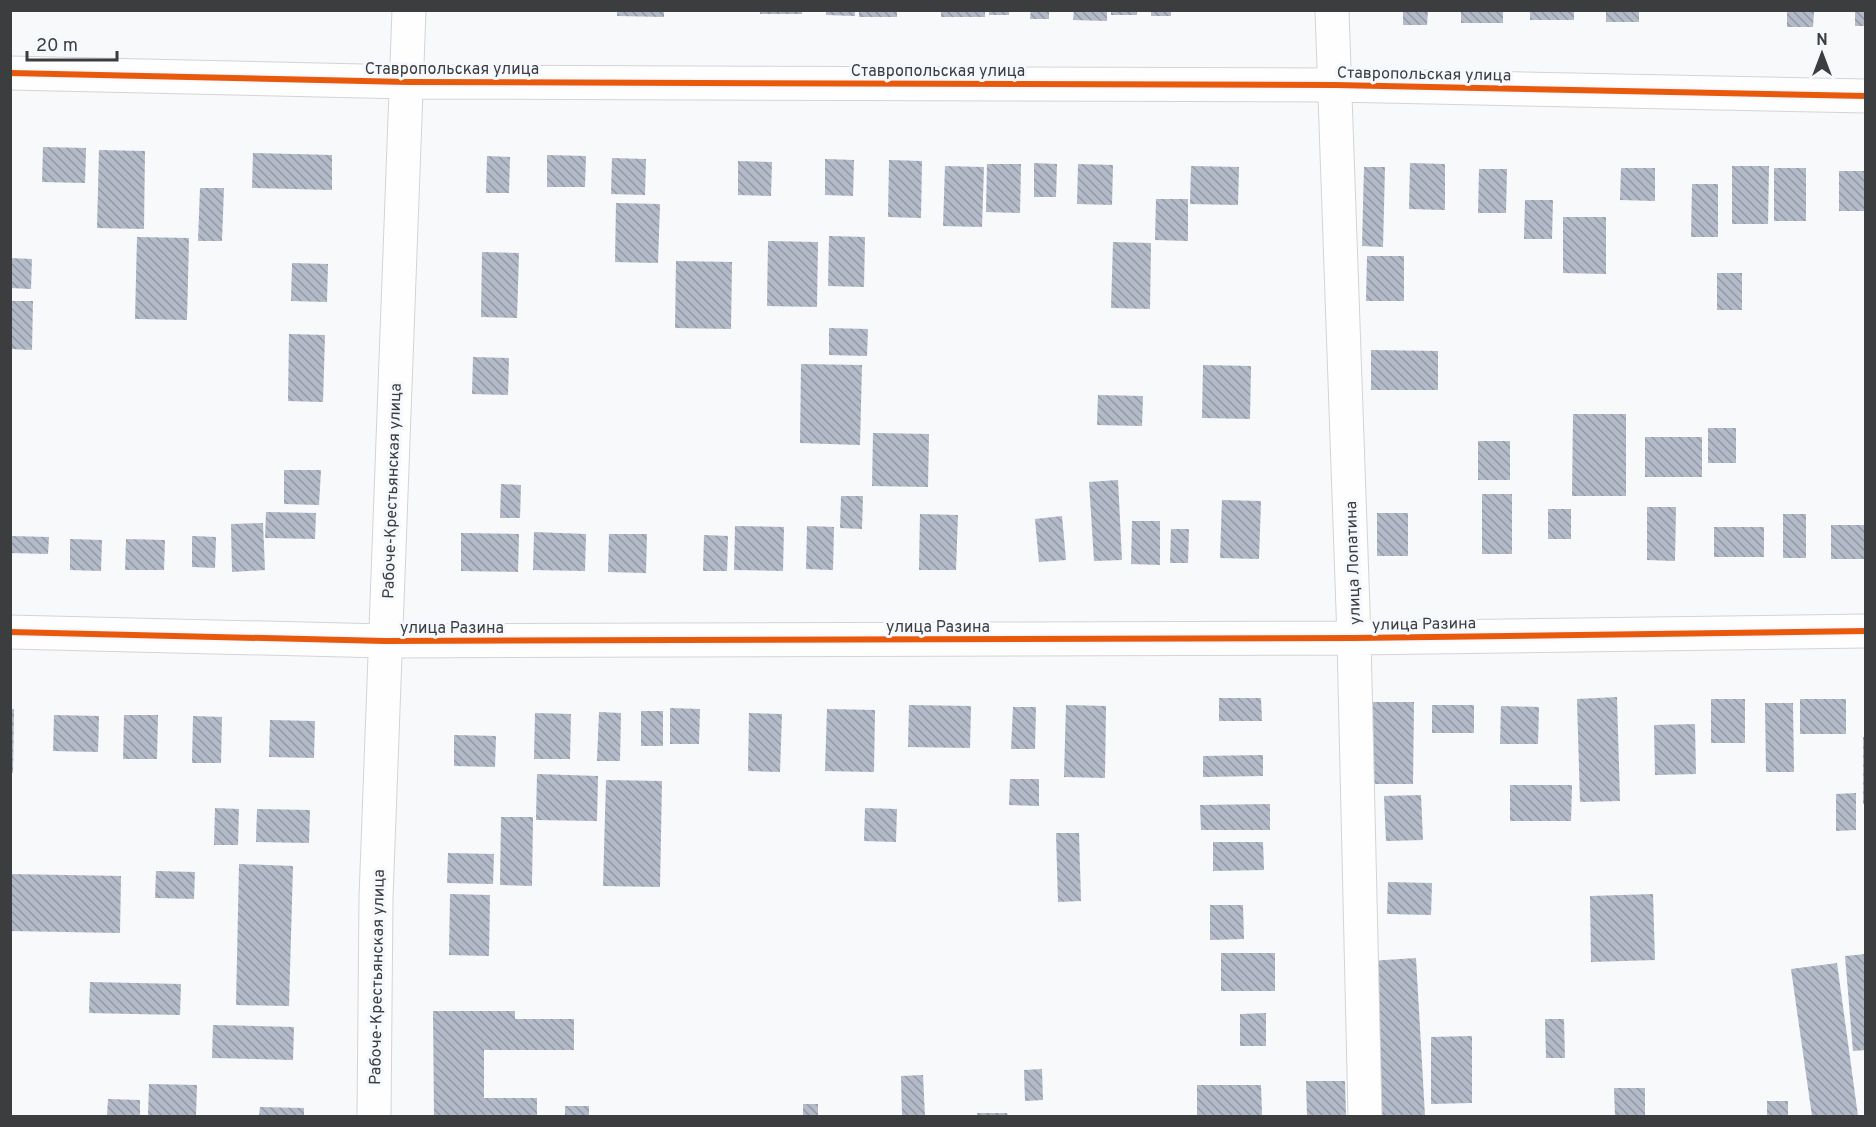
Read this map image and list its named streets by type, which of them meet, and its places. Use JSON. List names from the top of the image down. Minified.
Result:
{"streets":{"street":["Ставропольская улица","Рабоче-Крестьянская улица","улица Лопатина","улица Разина"]},"crossings":[["Ставропольская улица","Рабоче-Крестьянская улица"],["Ставропольская улица","улица Лопатина"],["Рабоче-Крестьянская улица","улица Разина"],["улица Лопатина","улица Разина"]],"scale_bar":"20 m","north":"top"}
